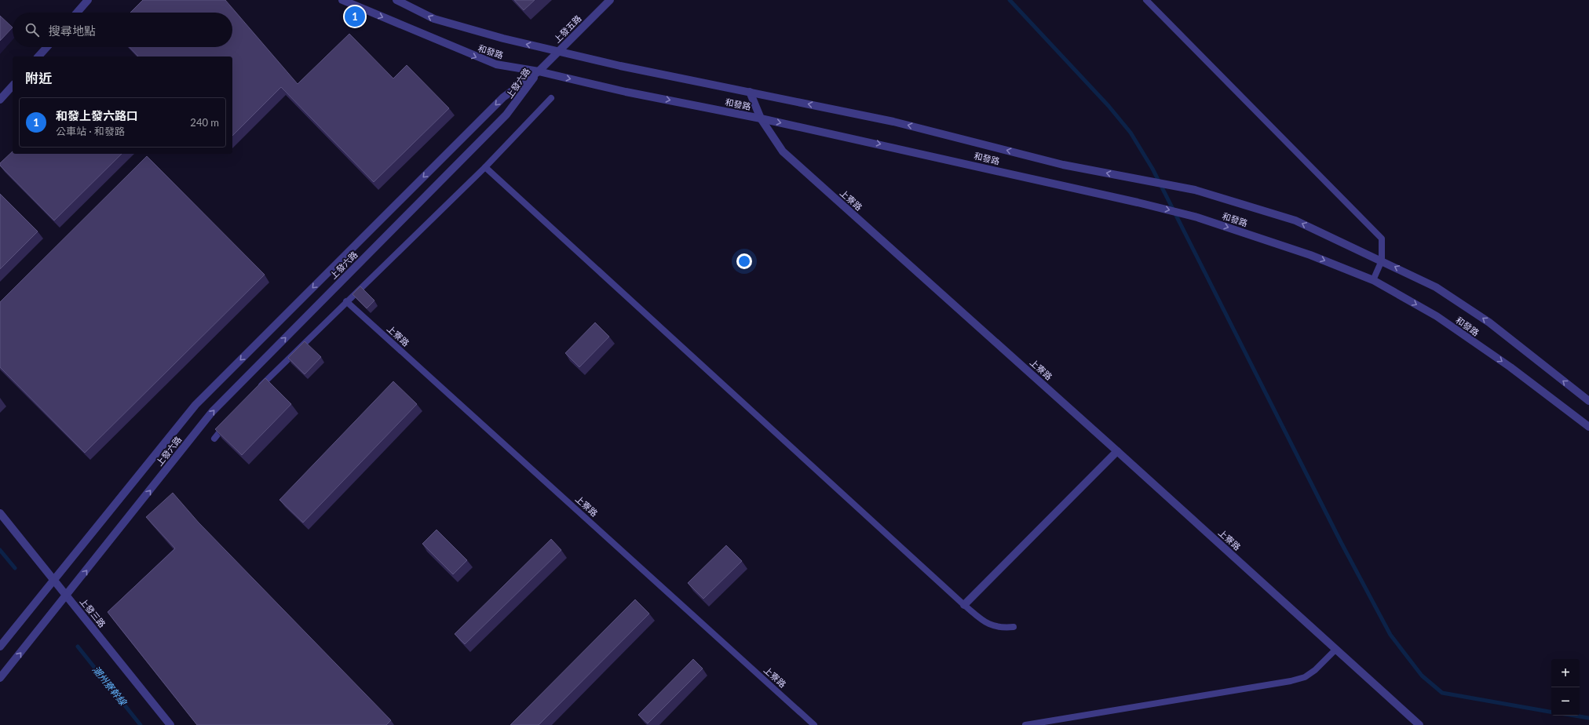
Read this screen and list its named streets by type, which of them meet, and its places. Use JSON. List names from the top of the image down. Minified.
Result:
{"streets":{"street":["上發五路","和發路","上發六路","上寮路","上發三路"]},"crossings":[["上發五路","和發路"],["上發五路","上發六路"],["和發路","上發六路"],["和發路","上寮路"],["上發六路","上發三路"]],"water":["潮州寮幹線"],"page":{"pins":"1","search":"搜尋地點","heading":"附近","list":[{"mark":"1","name":"和發上發六路口","note":"公車站 · 和發路","value":"240 m"}],"map_buttons":["+","−"]}}
